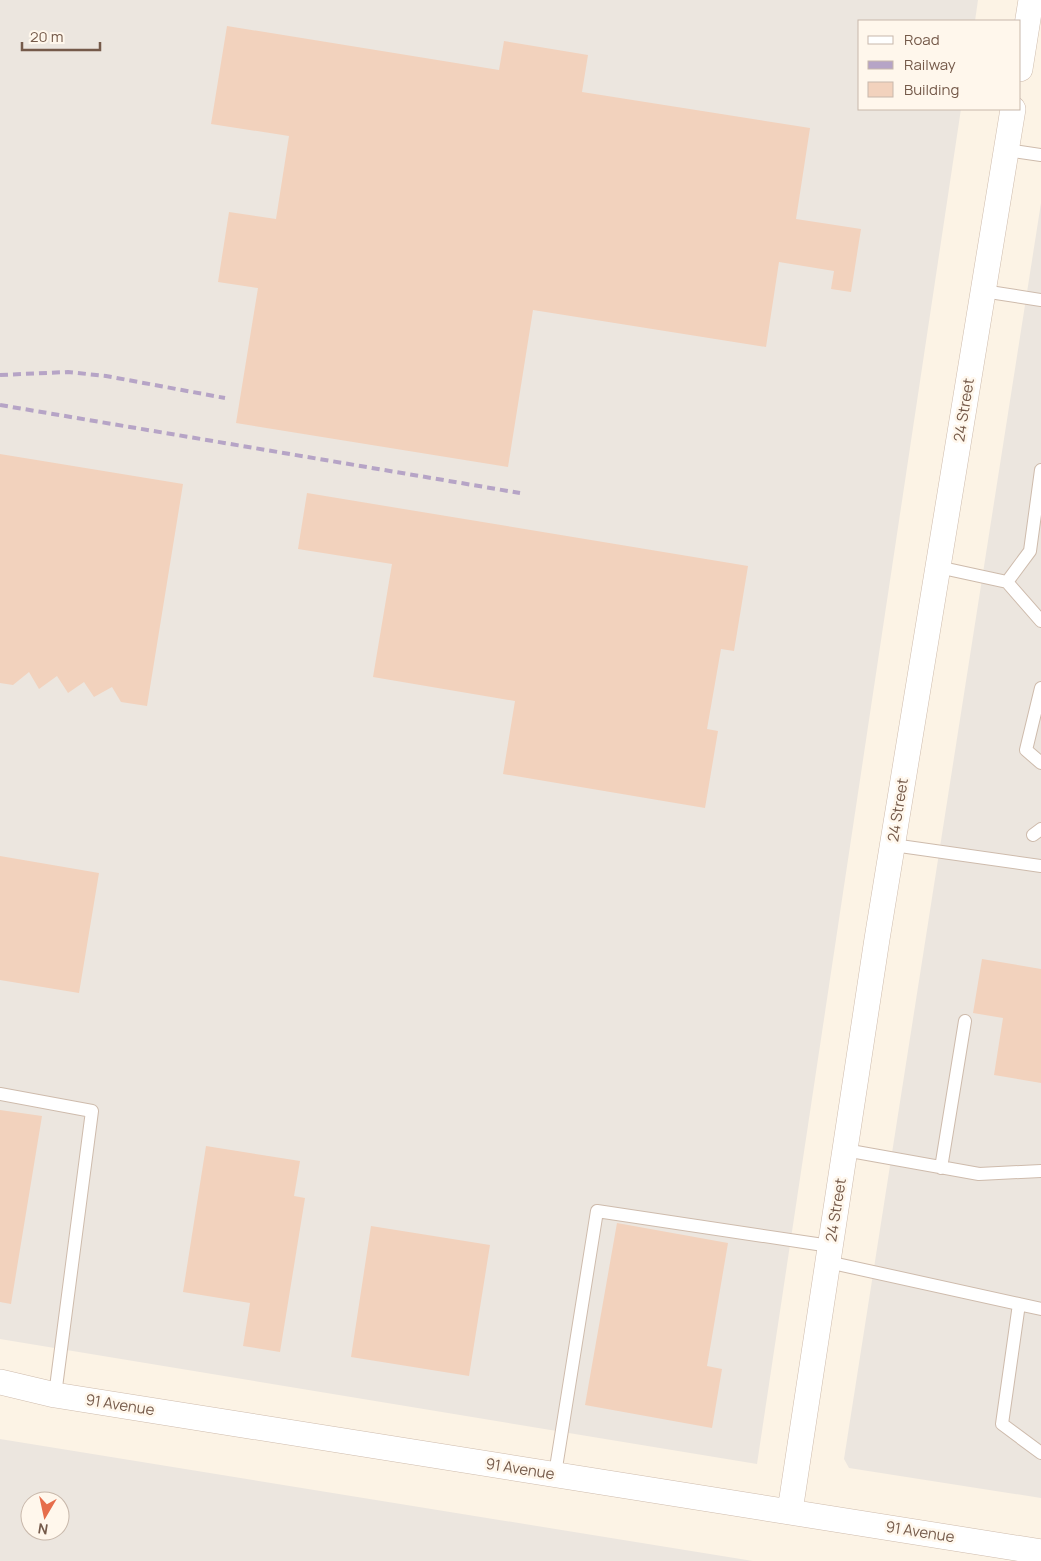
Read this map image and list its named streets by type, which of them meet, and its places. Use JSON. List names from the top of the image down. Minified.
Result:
{"streets":{"street":["24 Street","91 Avenue"]},"crossings":[["24 Street","91 Avenue"]],"legend":["Road","Railway","Building"],"scale_bar":"20 m","north":"bottom"}
